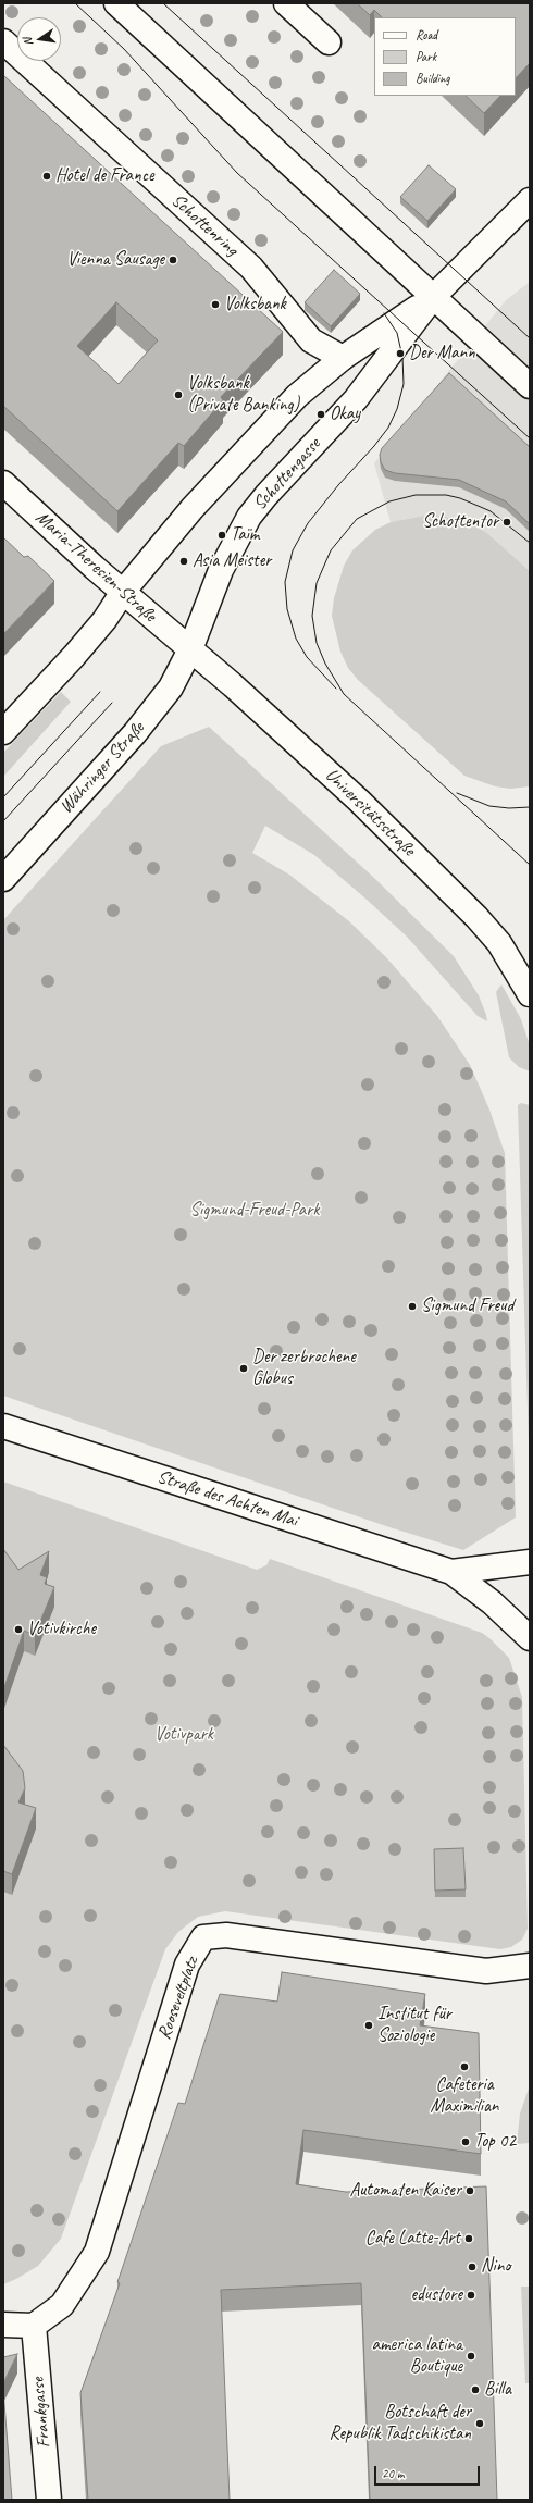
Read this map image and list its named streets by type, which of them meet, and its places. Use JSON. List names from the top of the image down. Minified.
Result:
{"streets":{"main road":["Schottenring","Schottengasse","Maria-Theresien-Straße","Währinger Straße","Universitätsstraße","Straße des Achten Mai","Rooseveltplatz","Frankgasse"]},"crossings":[["Schottenring","Schottengasse"],["Schottengasse","Maria-Theresien-Straße"],["Schottengasse","Währinger Straße"],["Schottengasse","Universitätsstraße"],["Maria-Theresien-Straße","Währinger Straße"],["Maria-Theresien-Straße","Universitätsstraße"],["Währinger Straße","Universitätsstraße"],["Rooseveltplatz","Frankgasse"]],"parks":["Sigmund-Freud-Park","Votivpark"],"places":["Hotel de France","Vienna Sausage","Volksbank","Der Mann","Volksbank (Private Banking)","Okay","Schottentor","Taïm","Asia Meister","Sigmund Freud","Der zerbrochene Globus","Votivkirche","Institut für Soziologie","Cafeteria Maximilian","Top 02","Automaten Kaiser","Cafe Latte-Art","Nino","edustore","america latina Boutique","Billa","Botschaft der Republik Tadschikistan"],"legend":["Road","Park","Building"],"scale_bar":"20 m","north":"left"}
